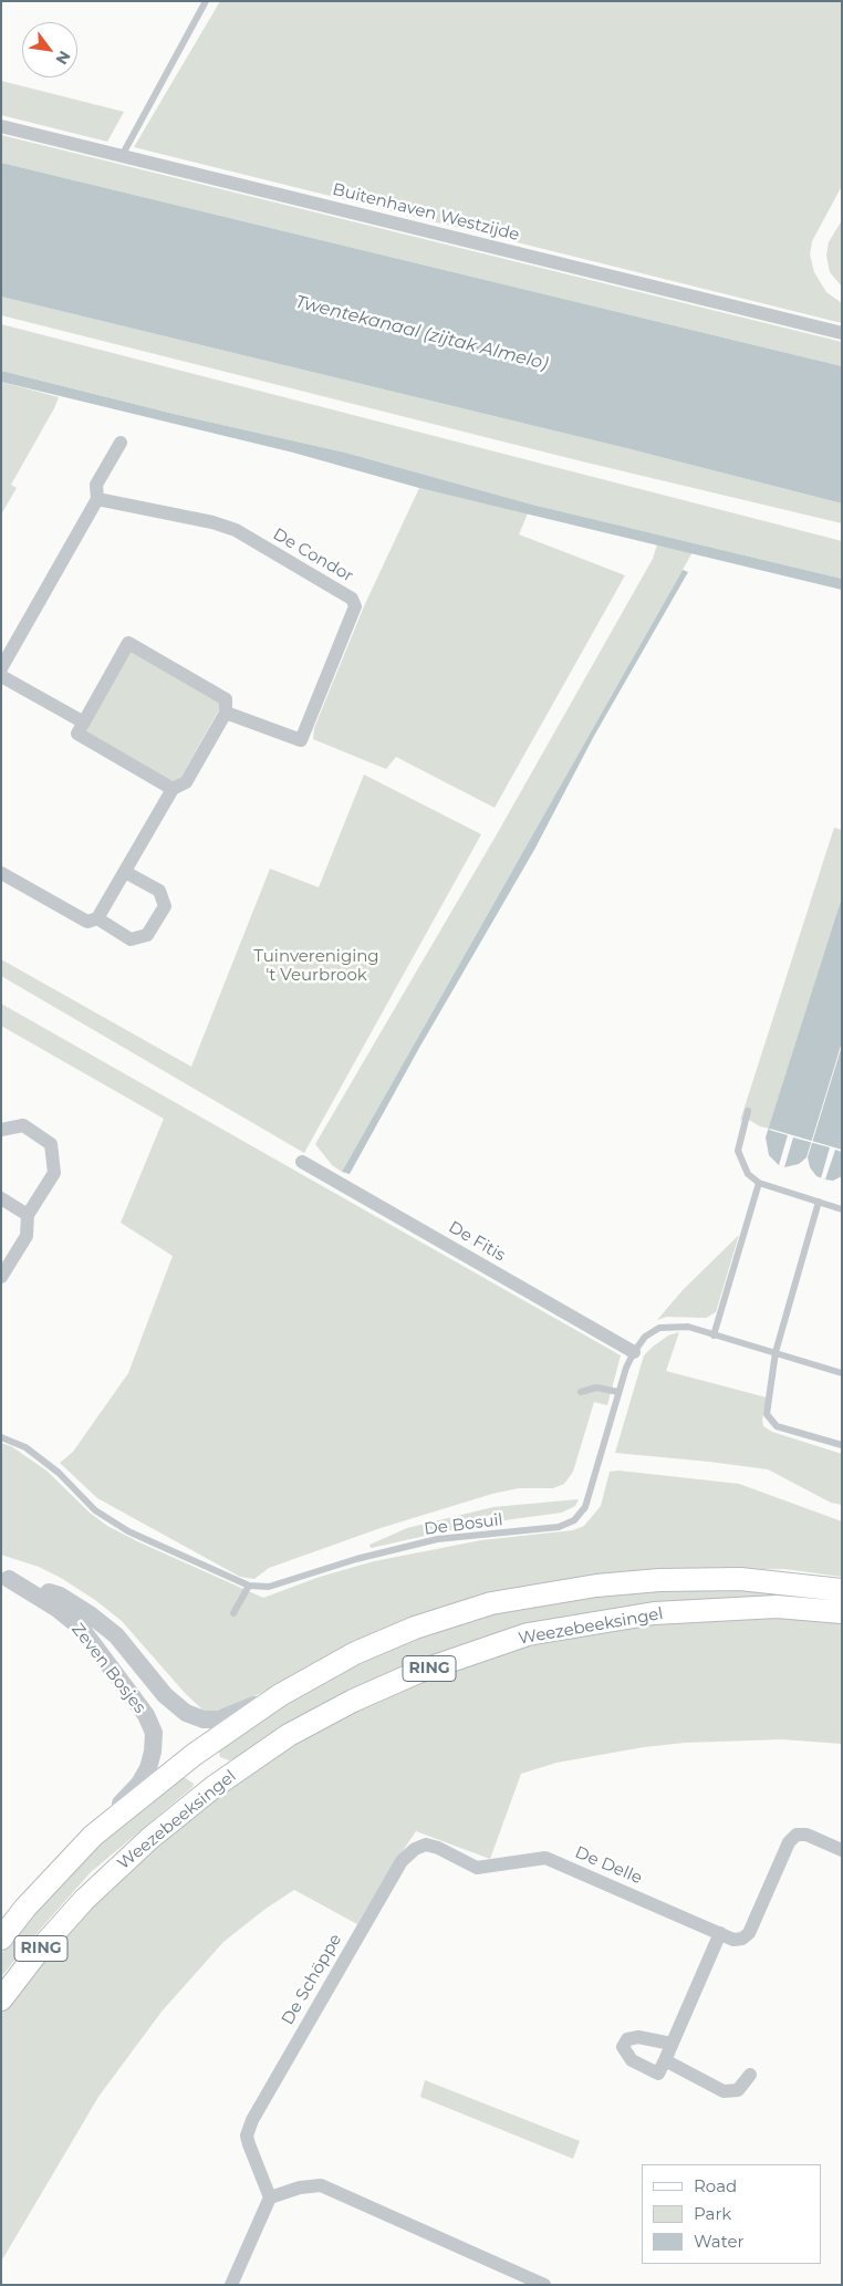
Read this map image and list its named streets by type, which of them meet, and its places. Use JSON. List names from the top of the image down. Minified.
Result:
{"streets":{"main road":["Weezebeeksingel","RING"],"street":["Buitenhaven Westzijde","De Condor","De Fitis","Zeven Bosjes","De Delle","De Schöppe"],"lane":["De Bosuil"]},"crossings":[["De Fitis","De Bosuil"],["Weezebeeksingel","Zeven Bosjes"],["De Delle","De Schöppe"]],"water":["Twentekanaal (zijtak Almelo)"],"parks":["Tuinvereniging 't Veurbrook"],"legend":["Road","Park","Water"],"north":"bottom right"}
